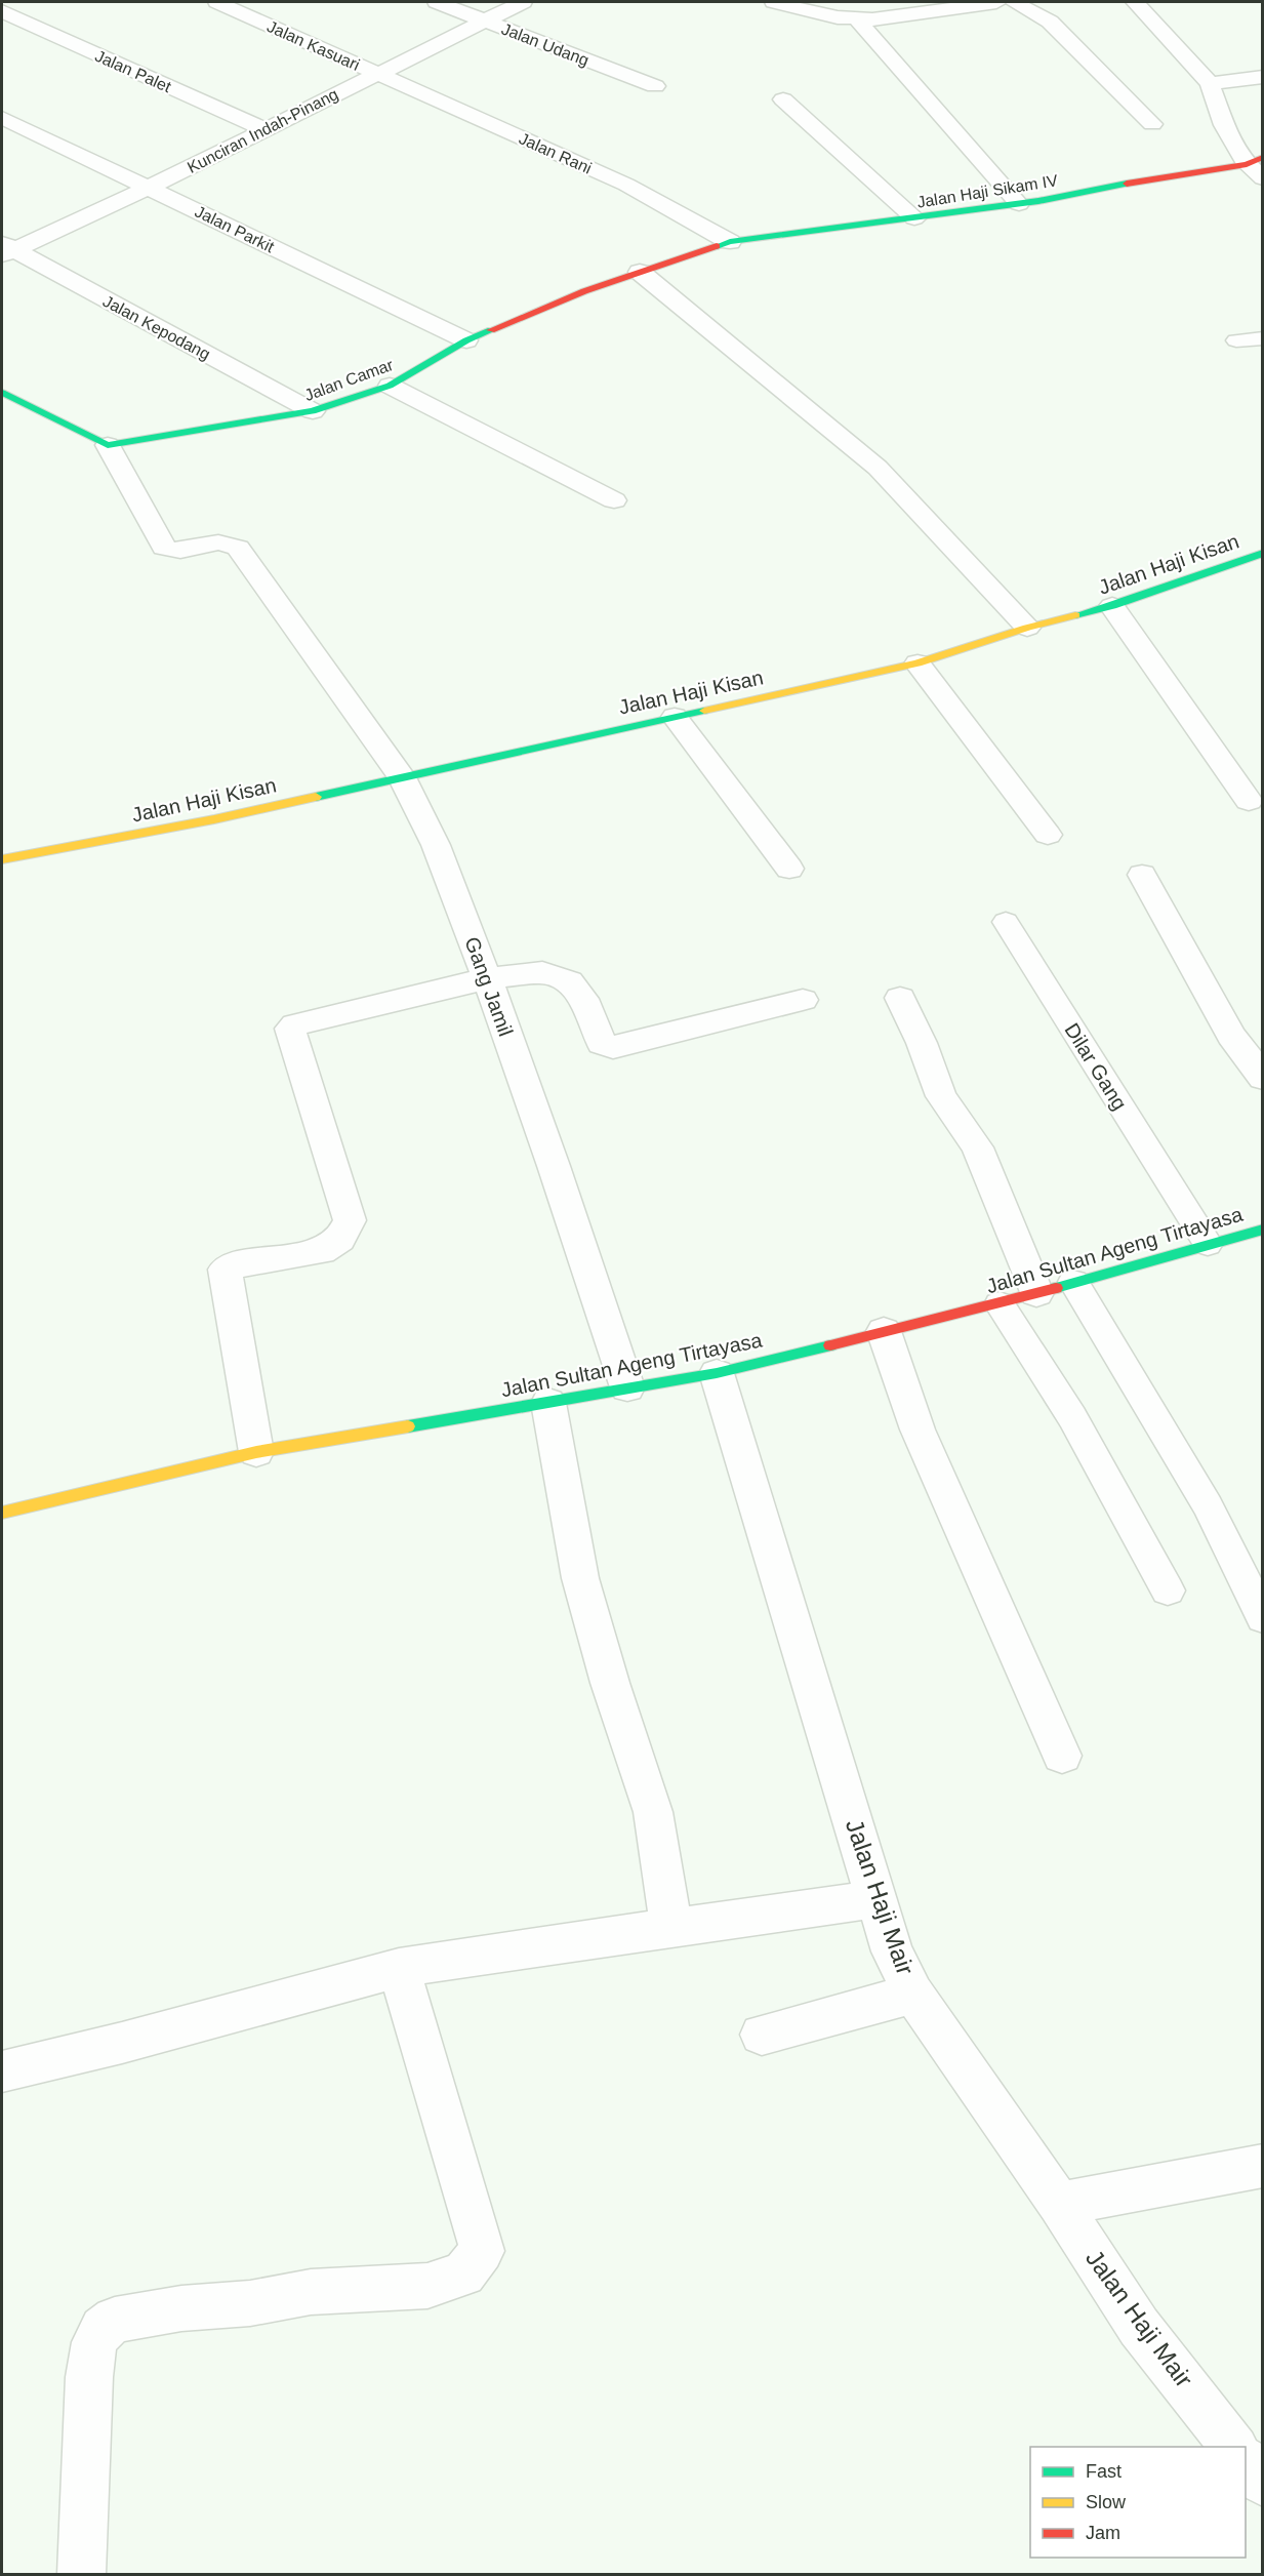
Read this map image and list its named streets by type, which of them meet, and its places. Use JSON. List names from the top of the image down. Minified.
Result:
{"streets":{"street":["Jalan Udang","Jalan Kasuari","Jalan Palet","Kunciran Indah-Pinang","Jalan Rani","Jalan Haji Sikam IV","Jalan Parkit","Jalan Kepodang","Jalan Camar","Jalan Haji Kisan","Gang Jamil","Jalan Sultan Ageng Tirtayasa","Jalan Haji Mair"],"lane":["Dilar Gang"]},"crossings":[["Jalan Udang","Kunciran Indah-Pinang"],["Jalan Kasuari","Kunciran Indah-Pinang"],["Jalan Kasuari","Jalan Rani"],["Jalan Palet","Kunciran Indah-Pinang"],["Kunciran Indah-Pinang","Jalan Rani"],["Kunciran Indah-Pinang","Jalan Parkit"],["Kunciran Indah-Pinang","Jalan Kepodang"],["Jalan Rani","Jalan Haji Sikam IV"],["Jalan Rani","Jalan Camar"],["Jalan Haji Sikam IV","Jalan Camar"],["Jalan Parkit","Jalan Camar"],["Jalan Kepodang","Jalan Camar"],["Jalan Camar","Gang Jamil"],["Jalan Haji Kisan","Gang Jamil"],["Gang Jamil","Jalan Sultan Ageng Tirtayasa"],["Dilar Gang","Jalan Sultan Ageng Tirtayasa"],["Jalan Sultan Ageng Tirtayasa","Jalan Haji Mair"]],"legend":["Fast","Slow","Jam"]}
